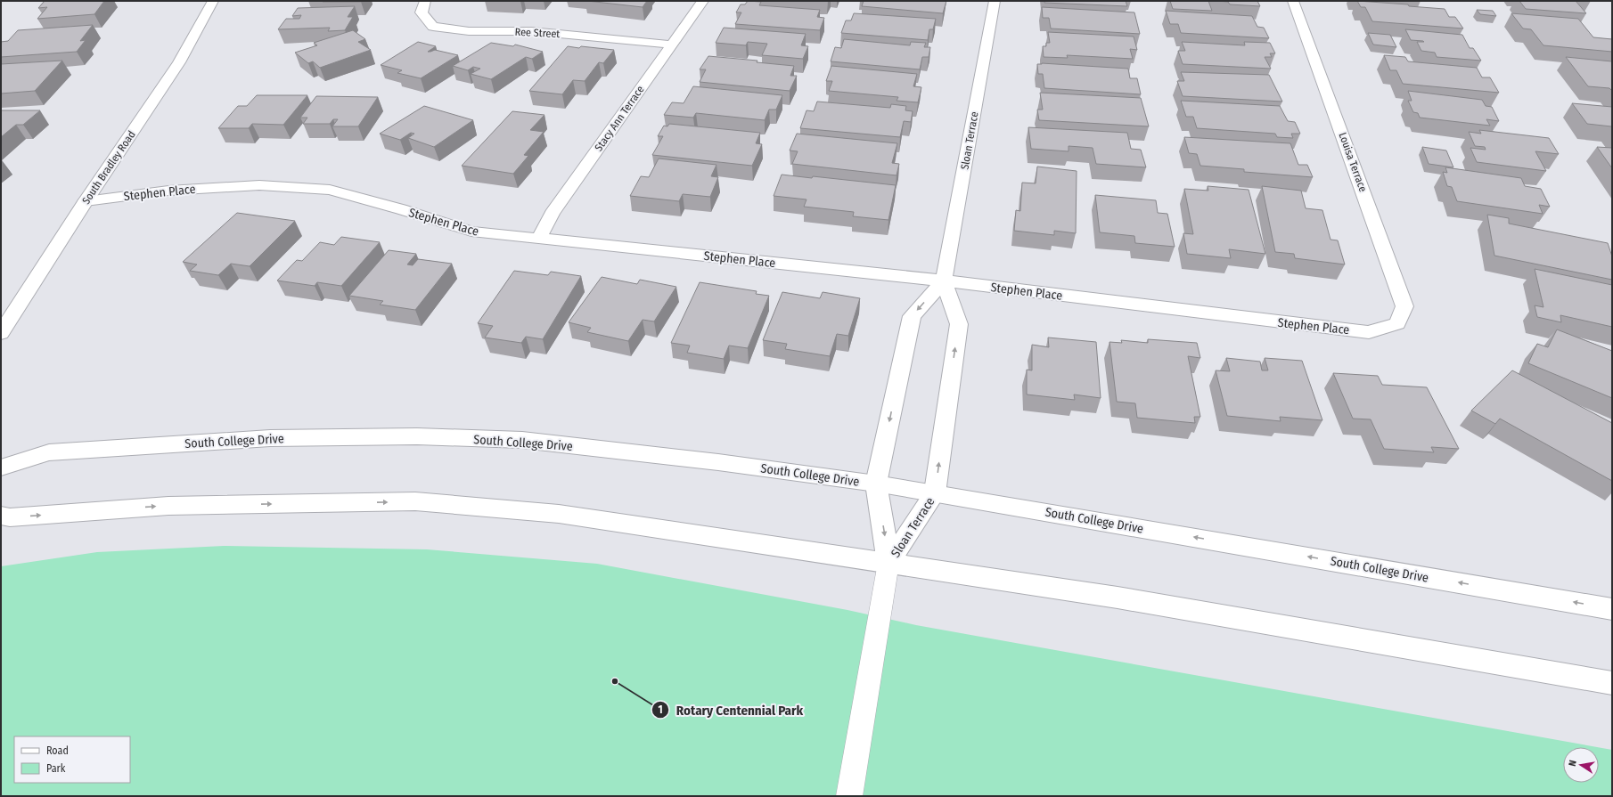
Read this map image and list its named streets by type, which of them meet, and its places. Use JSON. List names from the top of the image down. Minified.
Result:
{"streets":{"street":["Ree Street","Stacy Ann Terrace","Sloan Terrace","Louisa Terrace","South Bradley Road","Stephen Place","South College Drive"]},"crossings":[["Ree Street","Stacy Ann Terrace"],["Stacy Ann Terrace","Stephen Place"],["Sloan Terrace","Stephen Place"],["Sloan Terrace","South College Drive"],["Louisa Terrace","Stephen Place"],["South Bradley Road","Stephen Place"]],"places":["Rotary Centennial Park"],"legend":["Road","Park"],"north":"left"}
